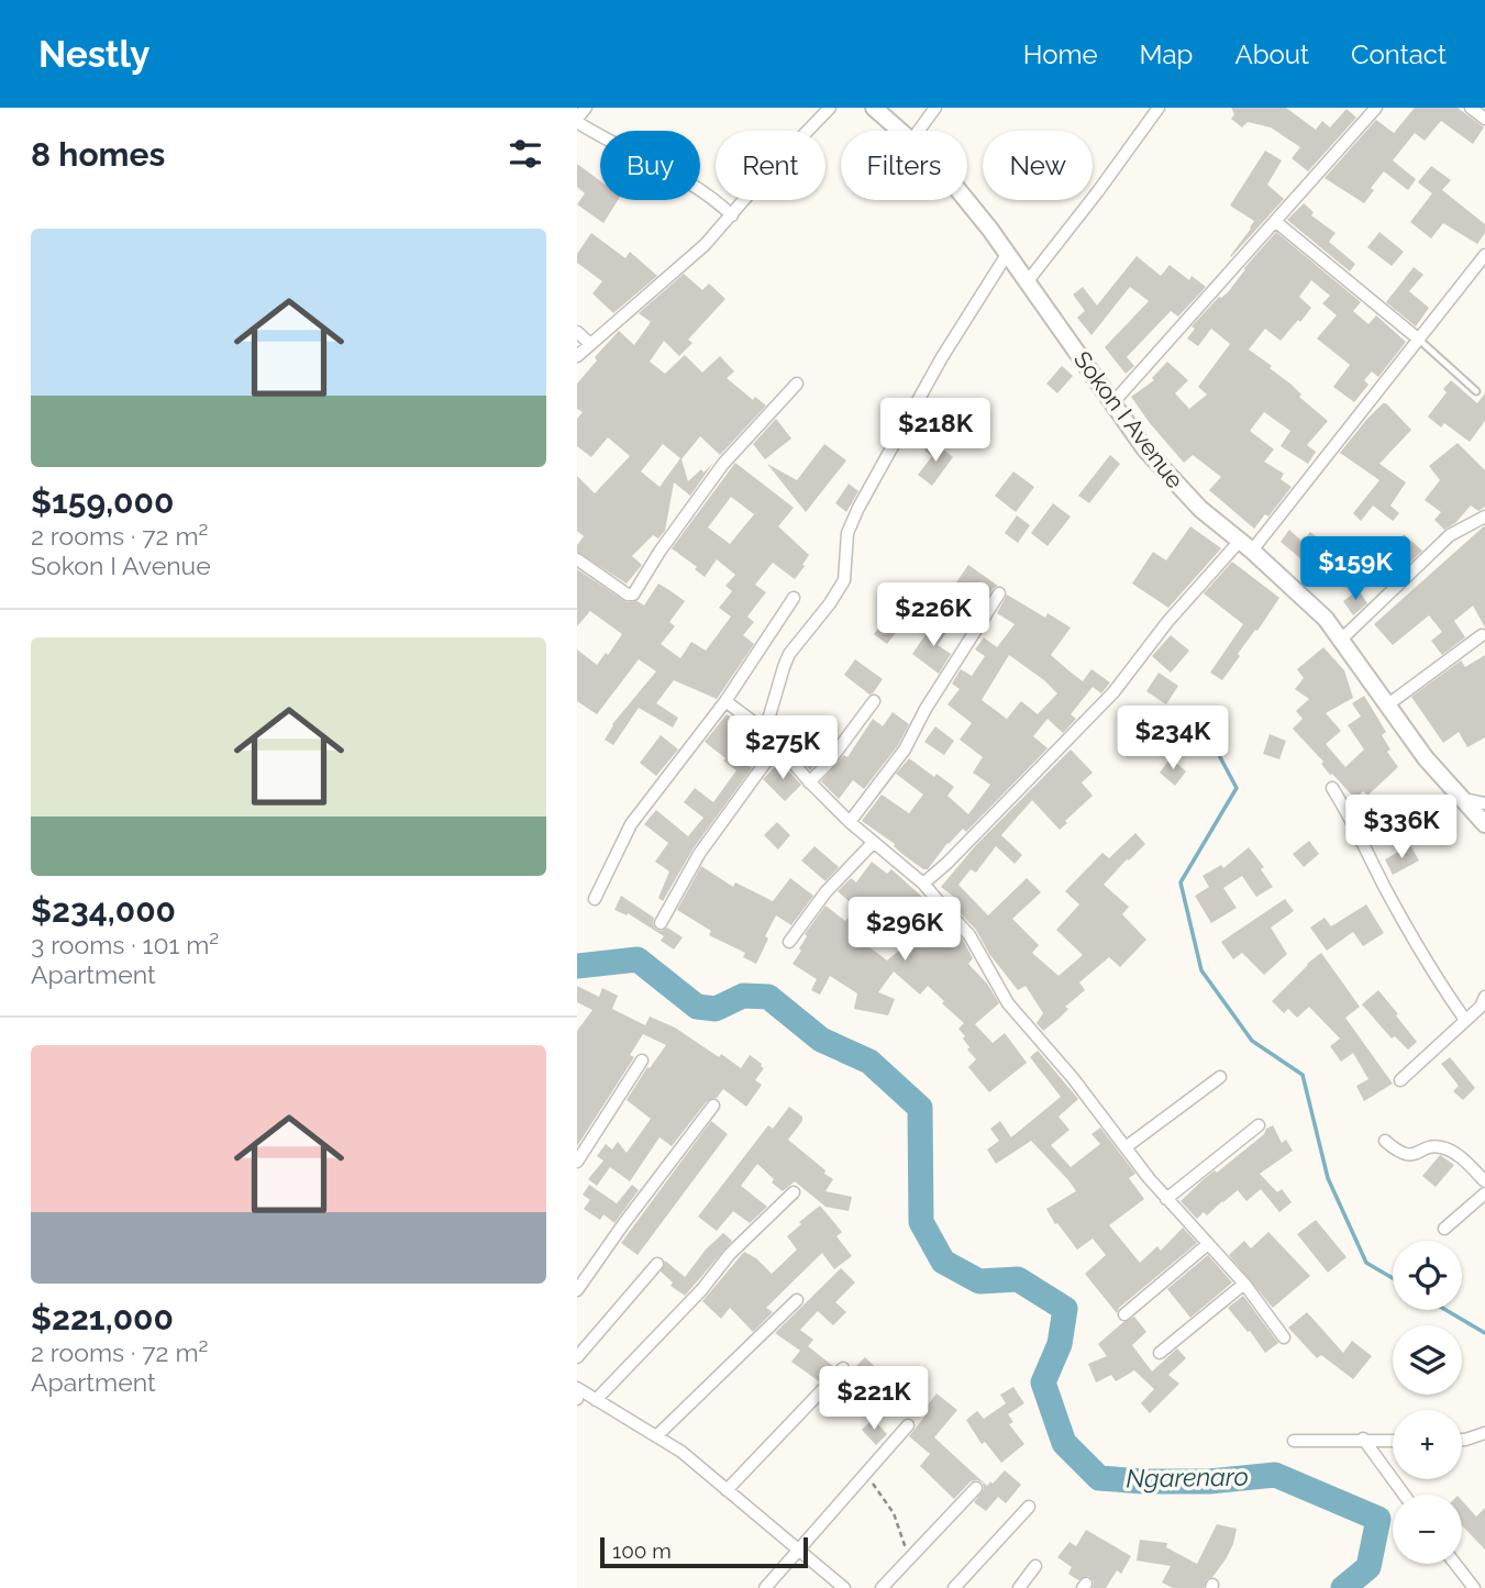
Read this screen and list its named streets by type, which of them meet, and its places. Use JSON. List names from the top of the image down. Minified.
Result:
{"streets":{"street":["Sokon I Avenue"]},"water":["Ngarenaro"],"scale_bar":"100 m","page":{"header":"Nestly","nav":["Home","Map","About","Contact"],"heading":"8 homes","chip":["Buy","Rent","Filters","New"],"list":[{"name":"$159,000","note":"2 rooms · 72 m² · Sokon I Avenue"},{"name":"$234,000","note":"3 rooms · 101 m² · Apartment"},{"name":"$221,000","note":"2 rooms · 72 m² · Apartment"}],"price":["$218K","$159K","$226K","$234K","$275K","$336K","$296K","$221K"],"map_buttons":["+","−"],"scale":"100 m"}}
